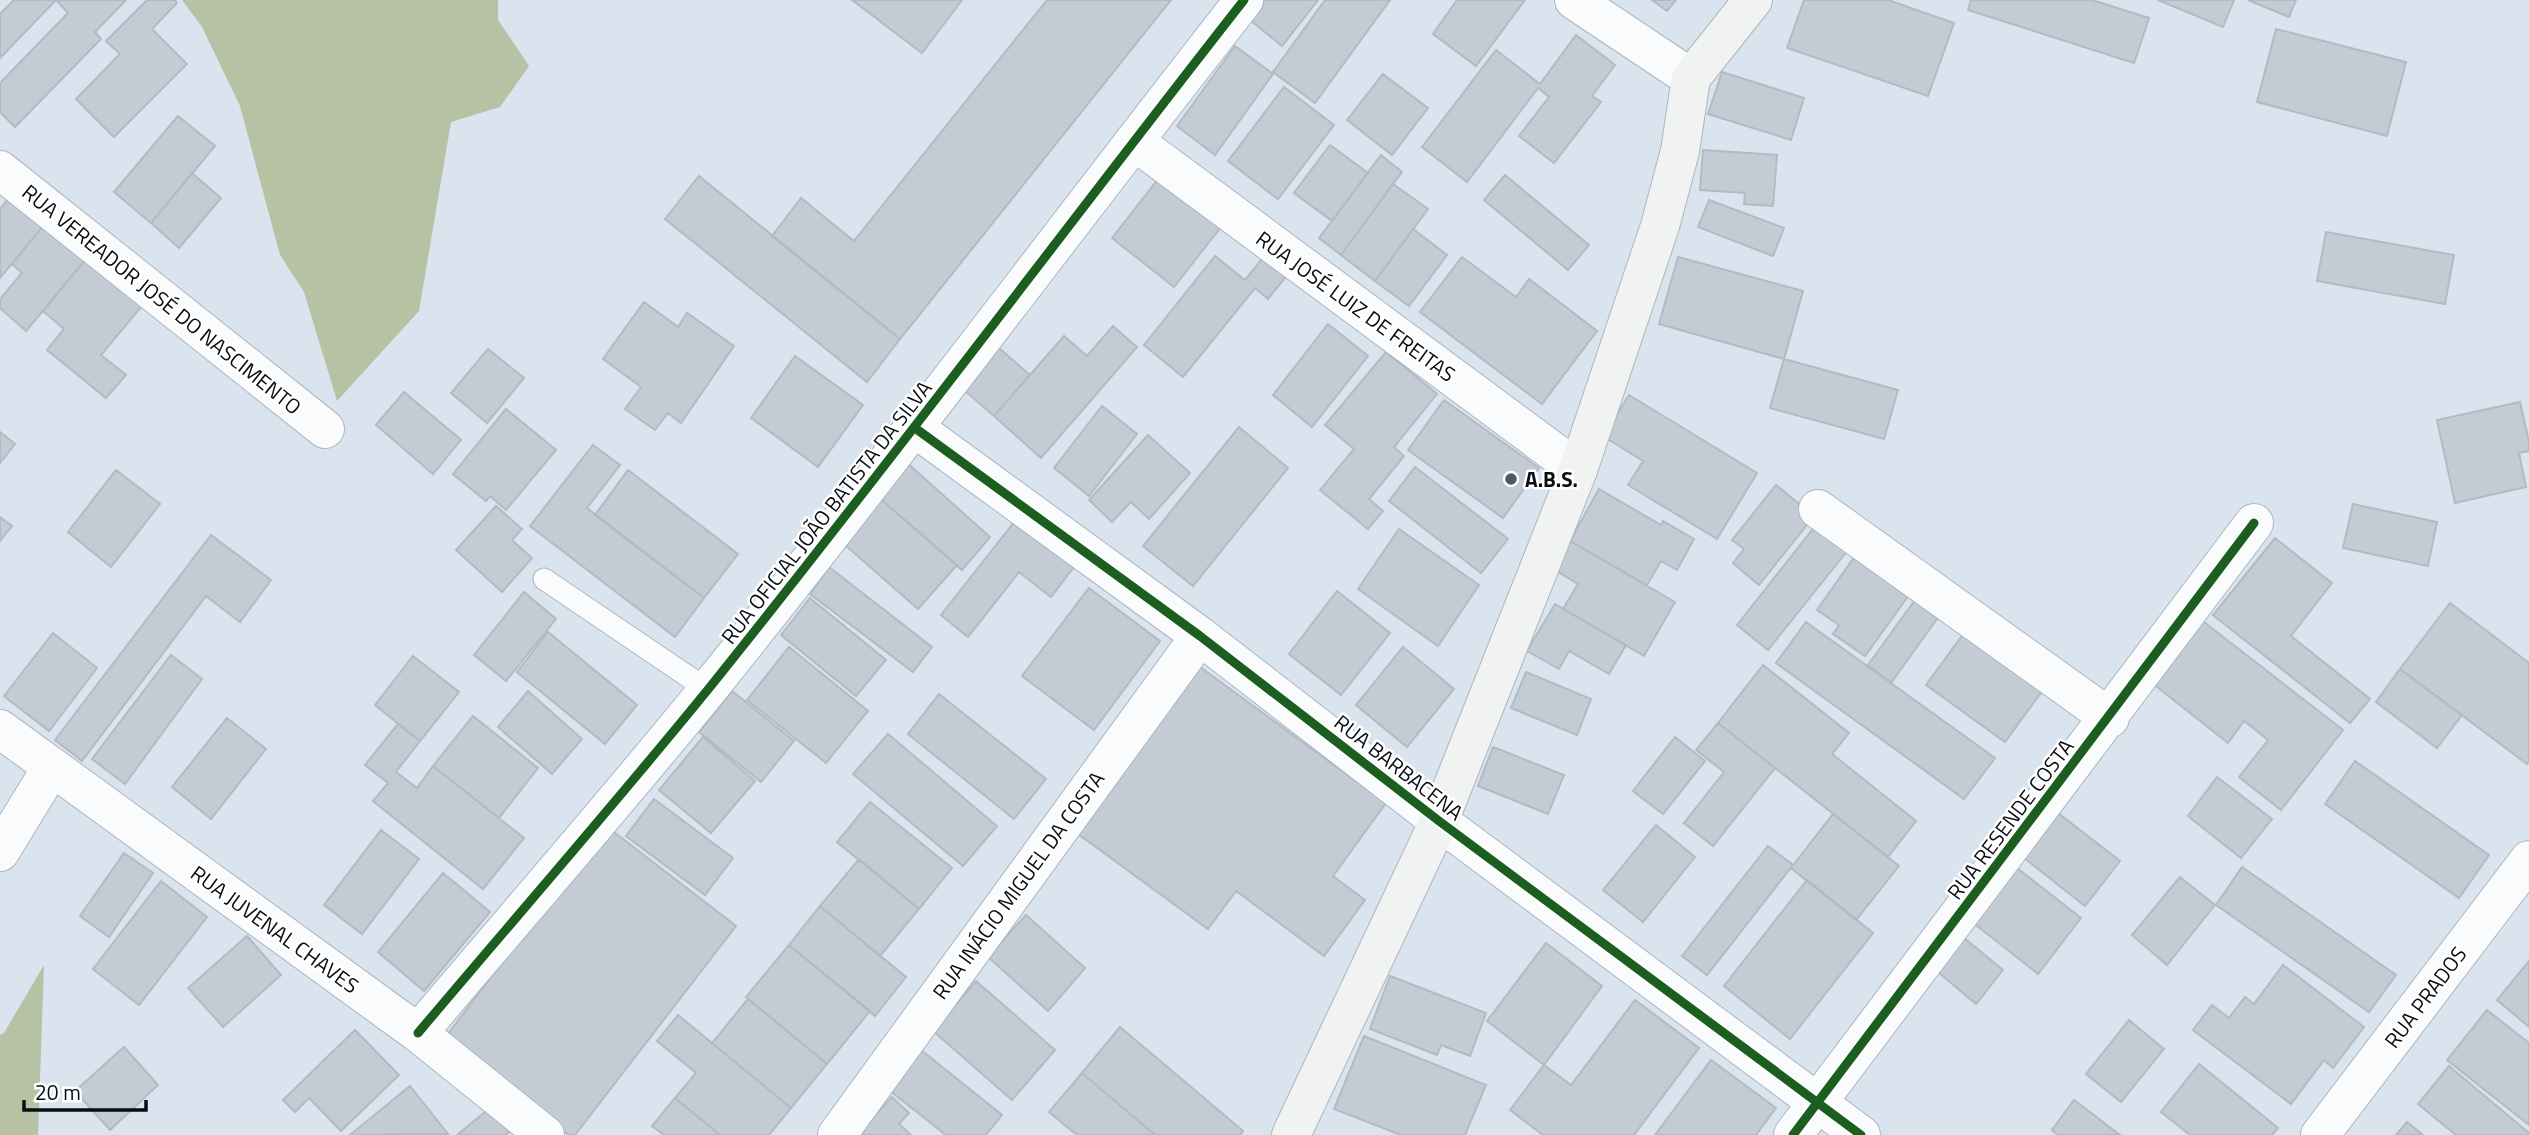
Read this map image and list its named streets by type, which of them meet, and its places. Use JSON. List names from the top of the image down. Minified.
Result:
{"streets":{"street":["RUA VEREADOR JOSÉ DO NASCIMENTO","RUA JOSÉ LUIZ DE FREITAS","RUA OFICIAL JOÃO BATISTA DA SILVA","RUA BARBACENA","RUA RESENDE COSTA","RUA INÁCIO MIGUEL DA COSTA","RUA JUVENAL CHAVES","RUA PRADOS"]},"crossings":[["RUA JOSÉ LUIZ DE FREITAS","RUA OFICIAL JOÃO BATISTA DA SILVA"],["RUA OFICIAL JOÃO BATISTA DA SILVA","RUA BARBACENA"],["RUA OFICIAL JOÃO BATISTA DA SILVA","RUA JUVENAL CHAVES"],["RUA BARBACENA","RUA RESENDE COSTA"],["RUA BARBACENA","RUA INÁCIO MIGUEL DA COSTA"]],"places":["A.B.S."],"scale_bar":"20 m"}
